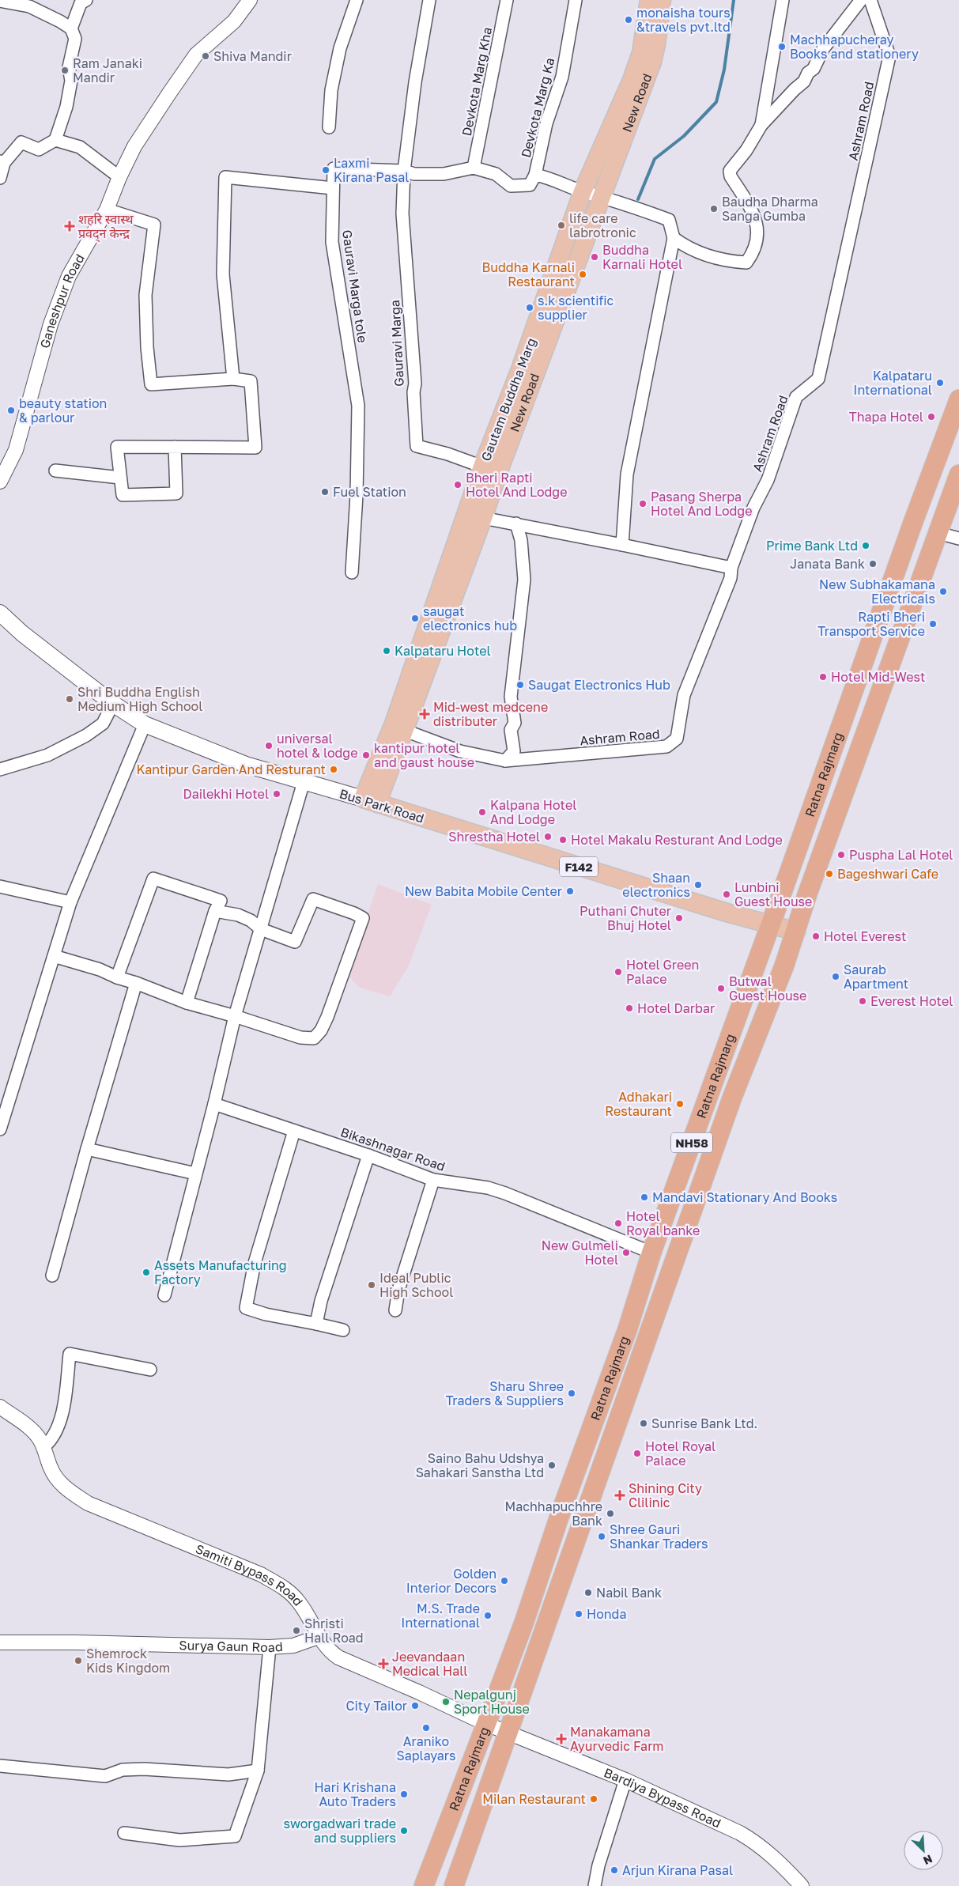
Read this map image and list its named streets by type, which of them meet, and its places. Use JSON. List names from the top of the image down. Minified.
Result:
{"streets":{"highway":["Ratna Rajmarg","NH58"],"main road":["New Road","Gautam Buddha Marg","Bus Park Road","F142"],"street":["Devkota Marg Kha","Devkota Marg Ka","Ashram Road","Gauravi Marga tole","Ganeshpur Road","Gauravi Marga","Bikashnagar Road","Samiti Bypass Road","Surya Gaun Road","Bardiya Bypass Road"]},"crossings":[["Devkota Marg Kha","Gauravi Marga tole"],["New Road","Ashram Road"],["New Road","Gautam Buddha Marg"],["New Road","Bus Park Road"],["Devkota Marg Ka","Gauravi Marga tole"],["Gauravi Marga tole","Gauravi Marga"],["Gauravi Marga","Gautam Buddha Marg"],["Gautam Buddha Marg","Bus Park Road"],["Ratna Rajmarg","Bus Park Road"],["Ratna Rajmarg","Bikashnagar Road"],["Ratna Rajmarg","Samiti Bypass Road"],["Ratna Rajmarg","Bardiya Bypass Road"],["Samiti Bypass Road","Surya Gaun Road"],["Samiti Bypass Road","Bardiya Bypass Road"]],"places":{"other":["monaisha tours &travels pvt.ltd","Machhapucheray Books and stationery","Shiva Mandir","Ram Janaki Mandir","Laxmi Kirana Pasal","Baudha Dharma Sanga Gumba","life care labrotronic","Buddha Karnali Hotel","Buddha Karnali Restaurant","s.k scientific supplier","Kalpataru International","beauty station & parlour","Thapa Hotel","Bheri Rapti Hotel And Lodge","Fuel Station","Pasang Sherpa Hotel And Lodge","Prime Bank Ltd","Janata Bank","New Subhakamana Electricals","saugat electronics hub","Rapti Bheri Transport Service","Kalpataru Hotel","Hotel Mid-West","Saugat Electronics Hub","Shri Buddha English Medium High School","universal hotel & lodge","kantipur hotel and gaust house","Kantipur Garden And Resturant","Dailekhi Hotel","Kalpana Hotel And Lodge","Shrestha Hotel","Hotel Makalu Resturant And Lodge","Puspha Lal Hotel","Bageshwari Cafe","Shaan electronics","New Babita Mobile Center","Lunbini Guest House","Puthani Chuter Bhuj Hotel","Hotel Everest","Hotel Green Palace","Saurab Apartment","Butwal Guest House","Everest Hotel","Hotel Darbar","Adhakari Restaurant","Mandavi Stationary And Books","Hotel Royal banke","New Gulmeli Hotel","Assets Manufacturing Factory","Ideal Public High School","Sharu Shree Traders & Suppliers","Sunrise Bank Ltd.","Hotel Royal Palace","Saino Bahu Udshya Sahakari Sanstha Ltd","Machhapuchhre Bank","Shree Gauri Shankar Traders","Golden Interior Decors","Nabil Bank","Honda","M.S. Trade International","Shristi Hall Road","Shemrock Kids Kingdom","Nepalgunj Sport House","City Tailor","Araniko Saplayars","Hari Krishana Auto Traders","Milan Restaurant","sworgadwari trade and suppliers","Arjun Kirana Pasal"],"health":["शहरि स्वास्थ प्रवद्न केन्द्र","Mid-west medcene distributer","Shining City Clilinic","Jeevandaan Medical Hall","Manakamana Ayurvedic Farm"]},"north":"bottom right"}
